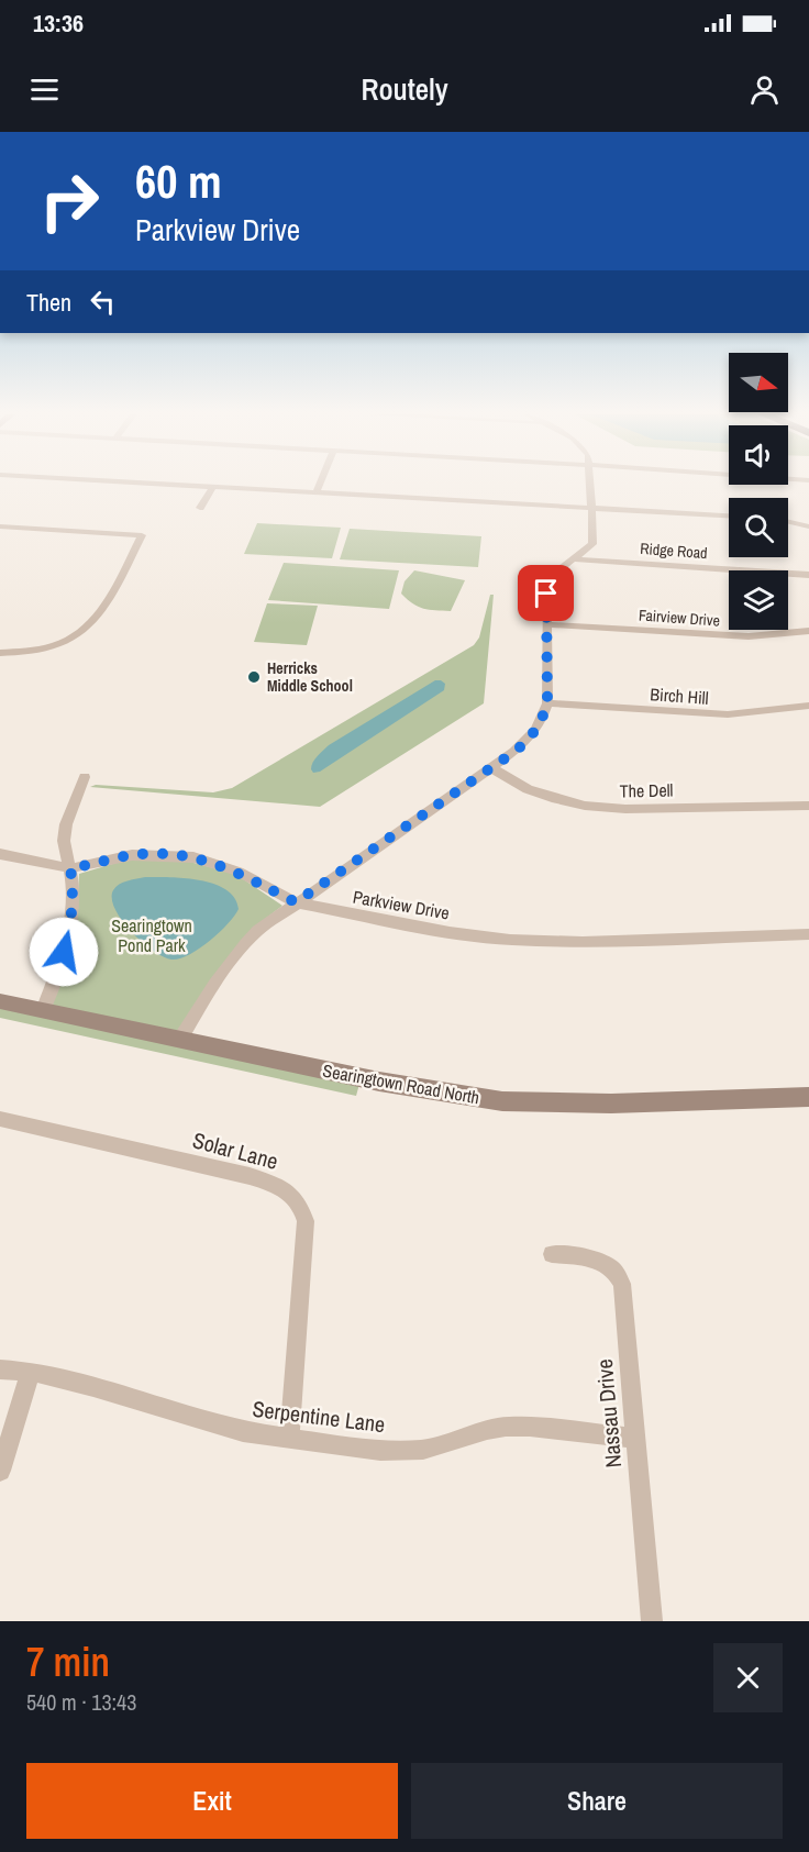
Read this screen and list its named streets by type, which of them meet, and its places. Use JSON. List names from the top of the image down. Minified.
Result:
{"streets":{"main road":["Searingtown Road North"],"street":["Ridge Road","Fairview Drive","Birch Hill","The Dell","Parkview Drive","Solar Lane","Nassau Drive","Serpentine Lane"]},"crossings":[["Solar Lane","Serpentine Lane"],["Nassau Drive","Serpentine Lane"]],"parks":["Searingtown Pond Park"],"places":["Herricks Middle School"],"north":"right","page":{"status":"13:36","header":"Routely","turn":["60 m","Parkview Drive"],"then":"Then","heading":["7 min","540 m · 13:43"],"buttons":["Exit","Share"]}}
